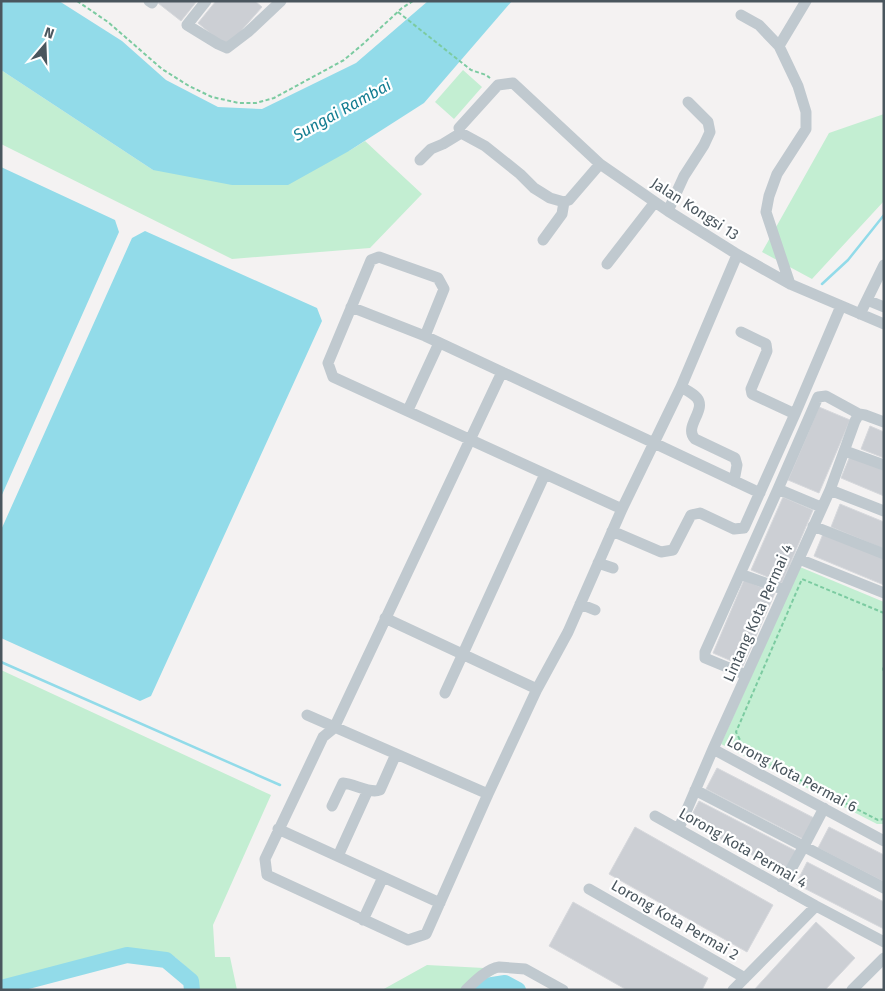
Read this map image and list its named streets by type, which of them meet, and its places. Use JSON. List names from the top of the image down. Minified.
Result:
{"streets":{"street":["Jalan Kongsi 13","Lintang Kota Permai 4","Lorong Kota Permai 6","Lorong Kota Permai 4","Lorong Kota Permai 2"]},"crossings":[["Lintang Kota Permai 4","Lorong Kota Permai 6"],["Lintang Kota Permai 4","Lorong Kota Permai 4"]],"water":["Sungai Rambai"],"north":"top"}
